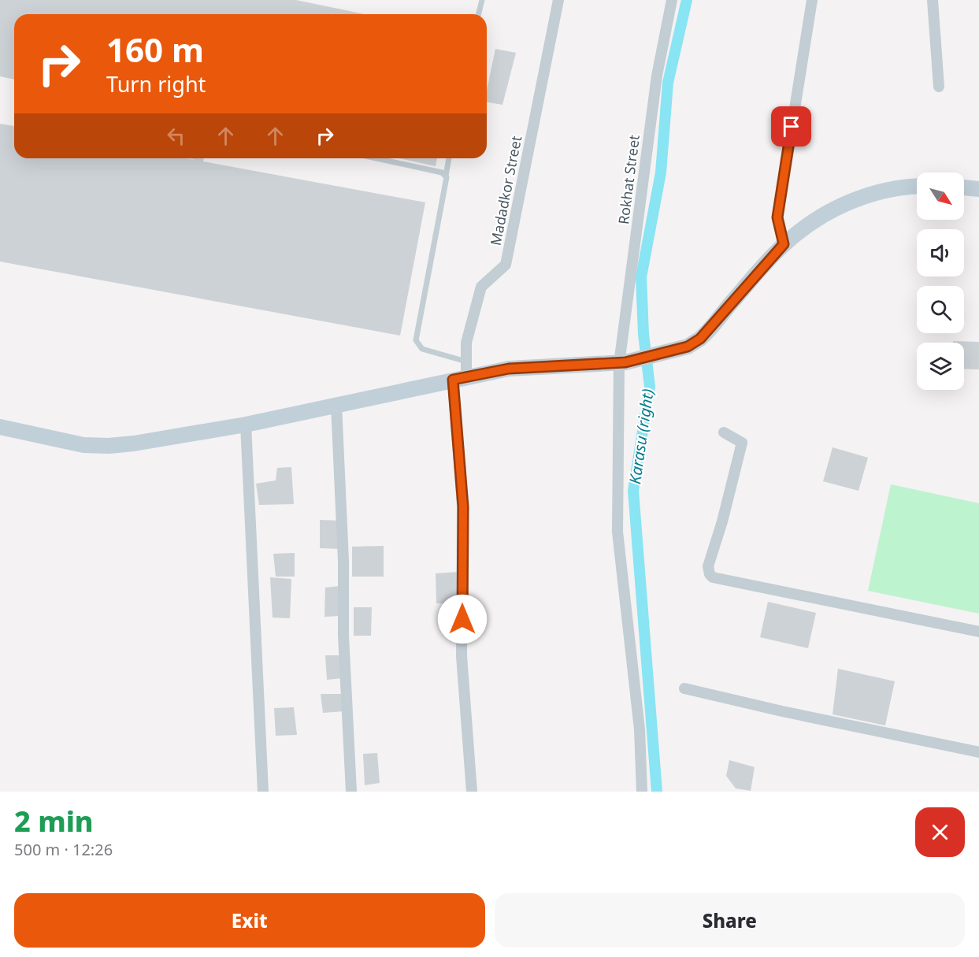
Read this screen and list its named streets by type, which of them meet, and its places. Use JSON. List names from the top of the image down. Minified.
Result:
{"streets":{"street":["Rokhat Street","Madadkor Street"]},"water":["Karasu (right)"],"north":"bottom right","page":{"turn":["160 m","Turn right"],"heading":["2 min","500 m · 12:26"],"buttons":["Exit","Share"]}}
